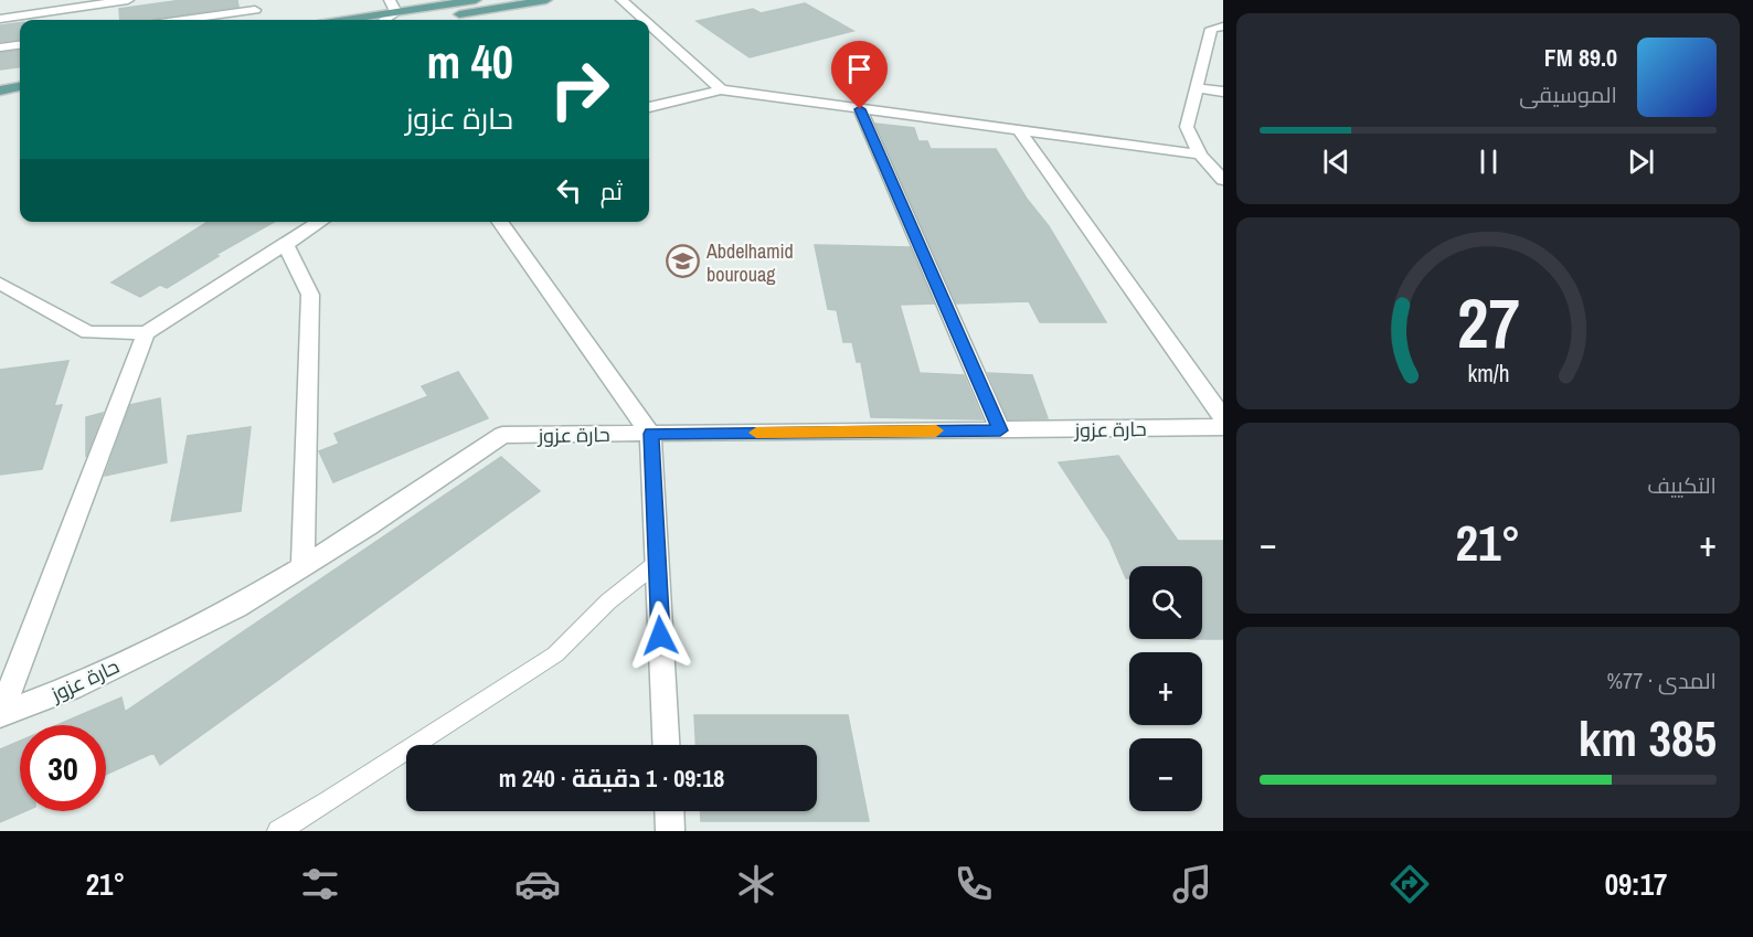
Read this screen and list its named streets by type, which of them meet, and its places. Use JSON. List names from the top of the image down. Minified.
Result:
{"streets":{"street":["حارة عزوز"]},"places":{"school or university":["Abdelhamid bourouag"]},"page":{"turn":["40 m","حارة عزوز"],"song":["89.0 FM","الموسيقى"],"then":"ثم","tile":["التكييف",["المدى · 77%","385 km"]],"heat":["−","21°","+"],"map_buttons":["+","−"],"limit":"30","trip":"09:18 · 1 دقيقة · 240 m","tabs":["09:17","21°"],"gauge":["27","km/h"]}}
